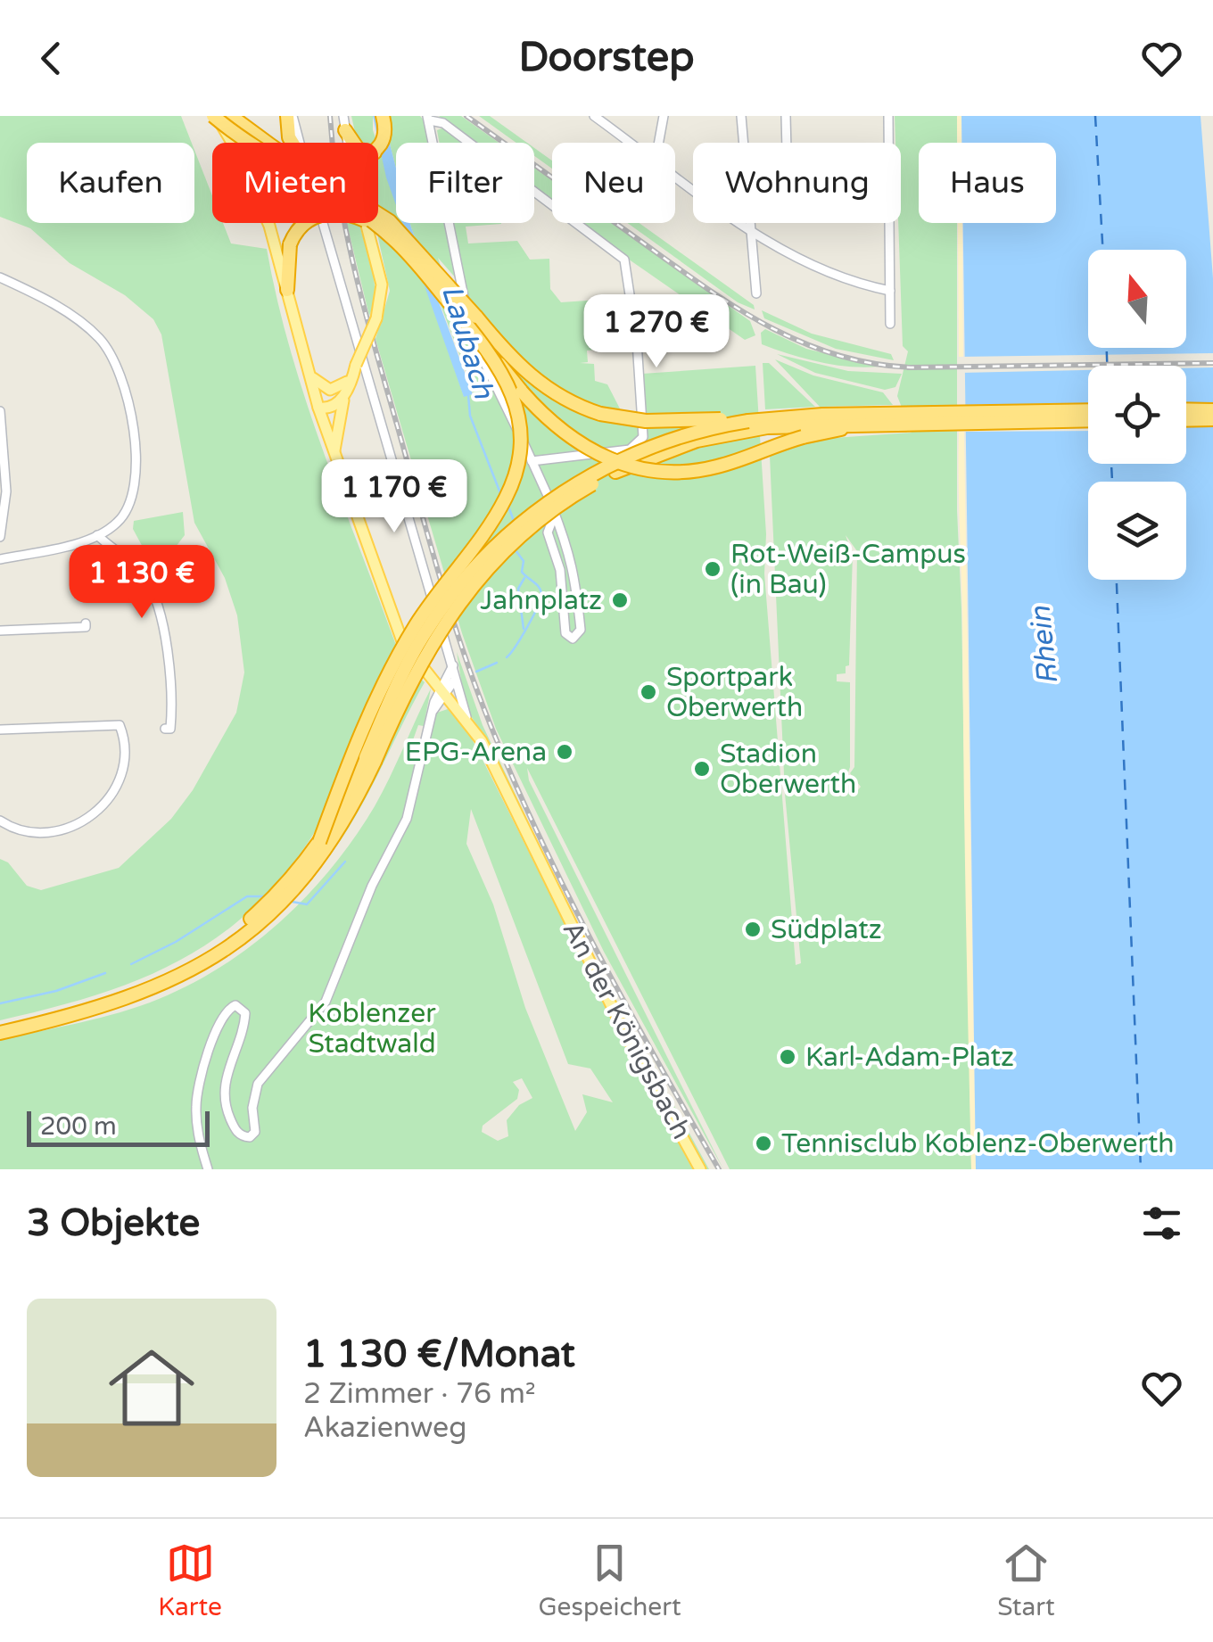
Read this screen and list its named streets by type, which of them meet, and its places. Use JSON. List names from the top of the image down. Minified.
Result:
{"streets":{"main road":["An der Königsbach"]},"water":["Laubach","Rhein"],"parks":["Koblenzer Stadtwald"],"places":["Rot-Weiß-Campus (in Bau)","Jahnplatz","Sportpark Oberwerth","EPG-Arena","Stadion Oberwerth","Südplatz","Karl-Adam-Platz","Tennisclub Koblenz-Oberwerth"],"scale_bar":"200 m","north":"top","page":{"header":"Doorstep","chip":["Kaufen","Mieten","Filter","Neu","Wohnung","Haus"],"price":["1 270 €","1 170 €","1 130 €"],"scale":"200 m","heading":"3 Objekte","list":[{"name":"1 130 €/Monat","note":"2 Zimmer · 76 m² · Akazienweg"}],"tabs":["Karte","Gespeichert","Start"]}}
